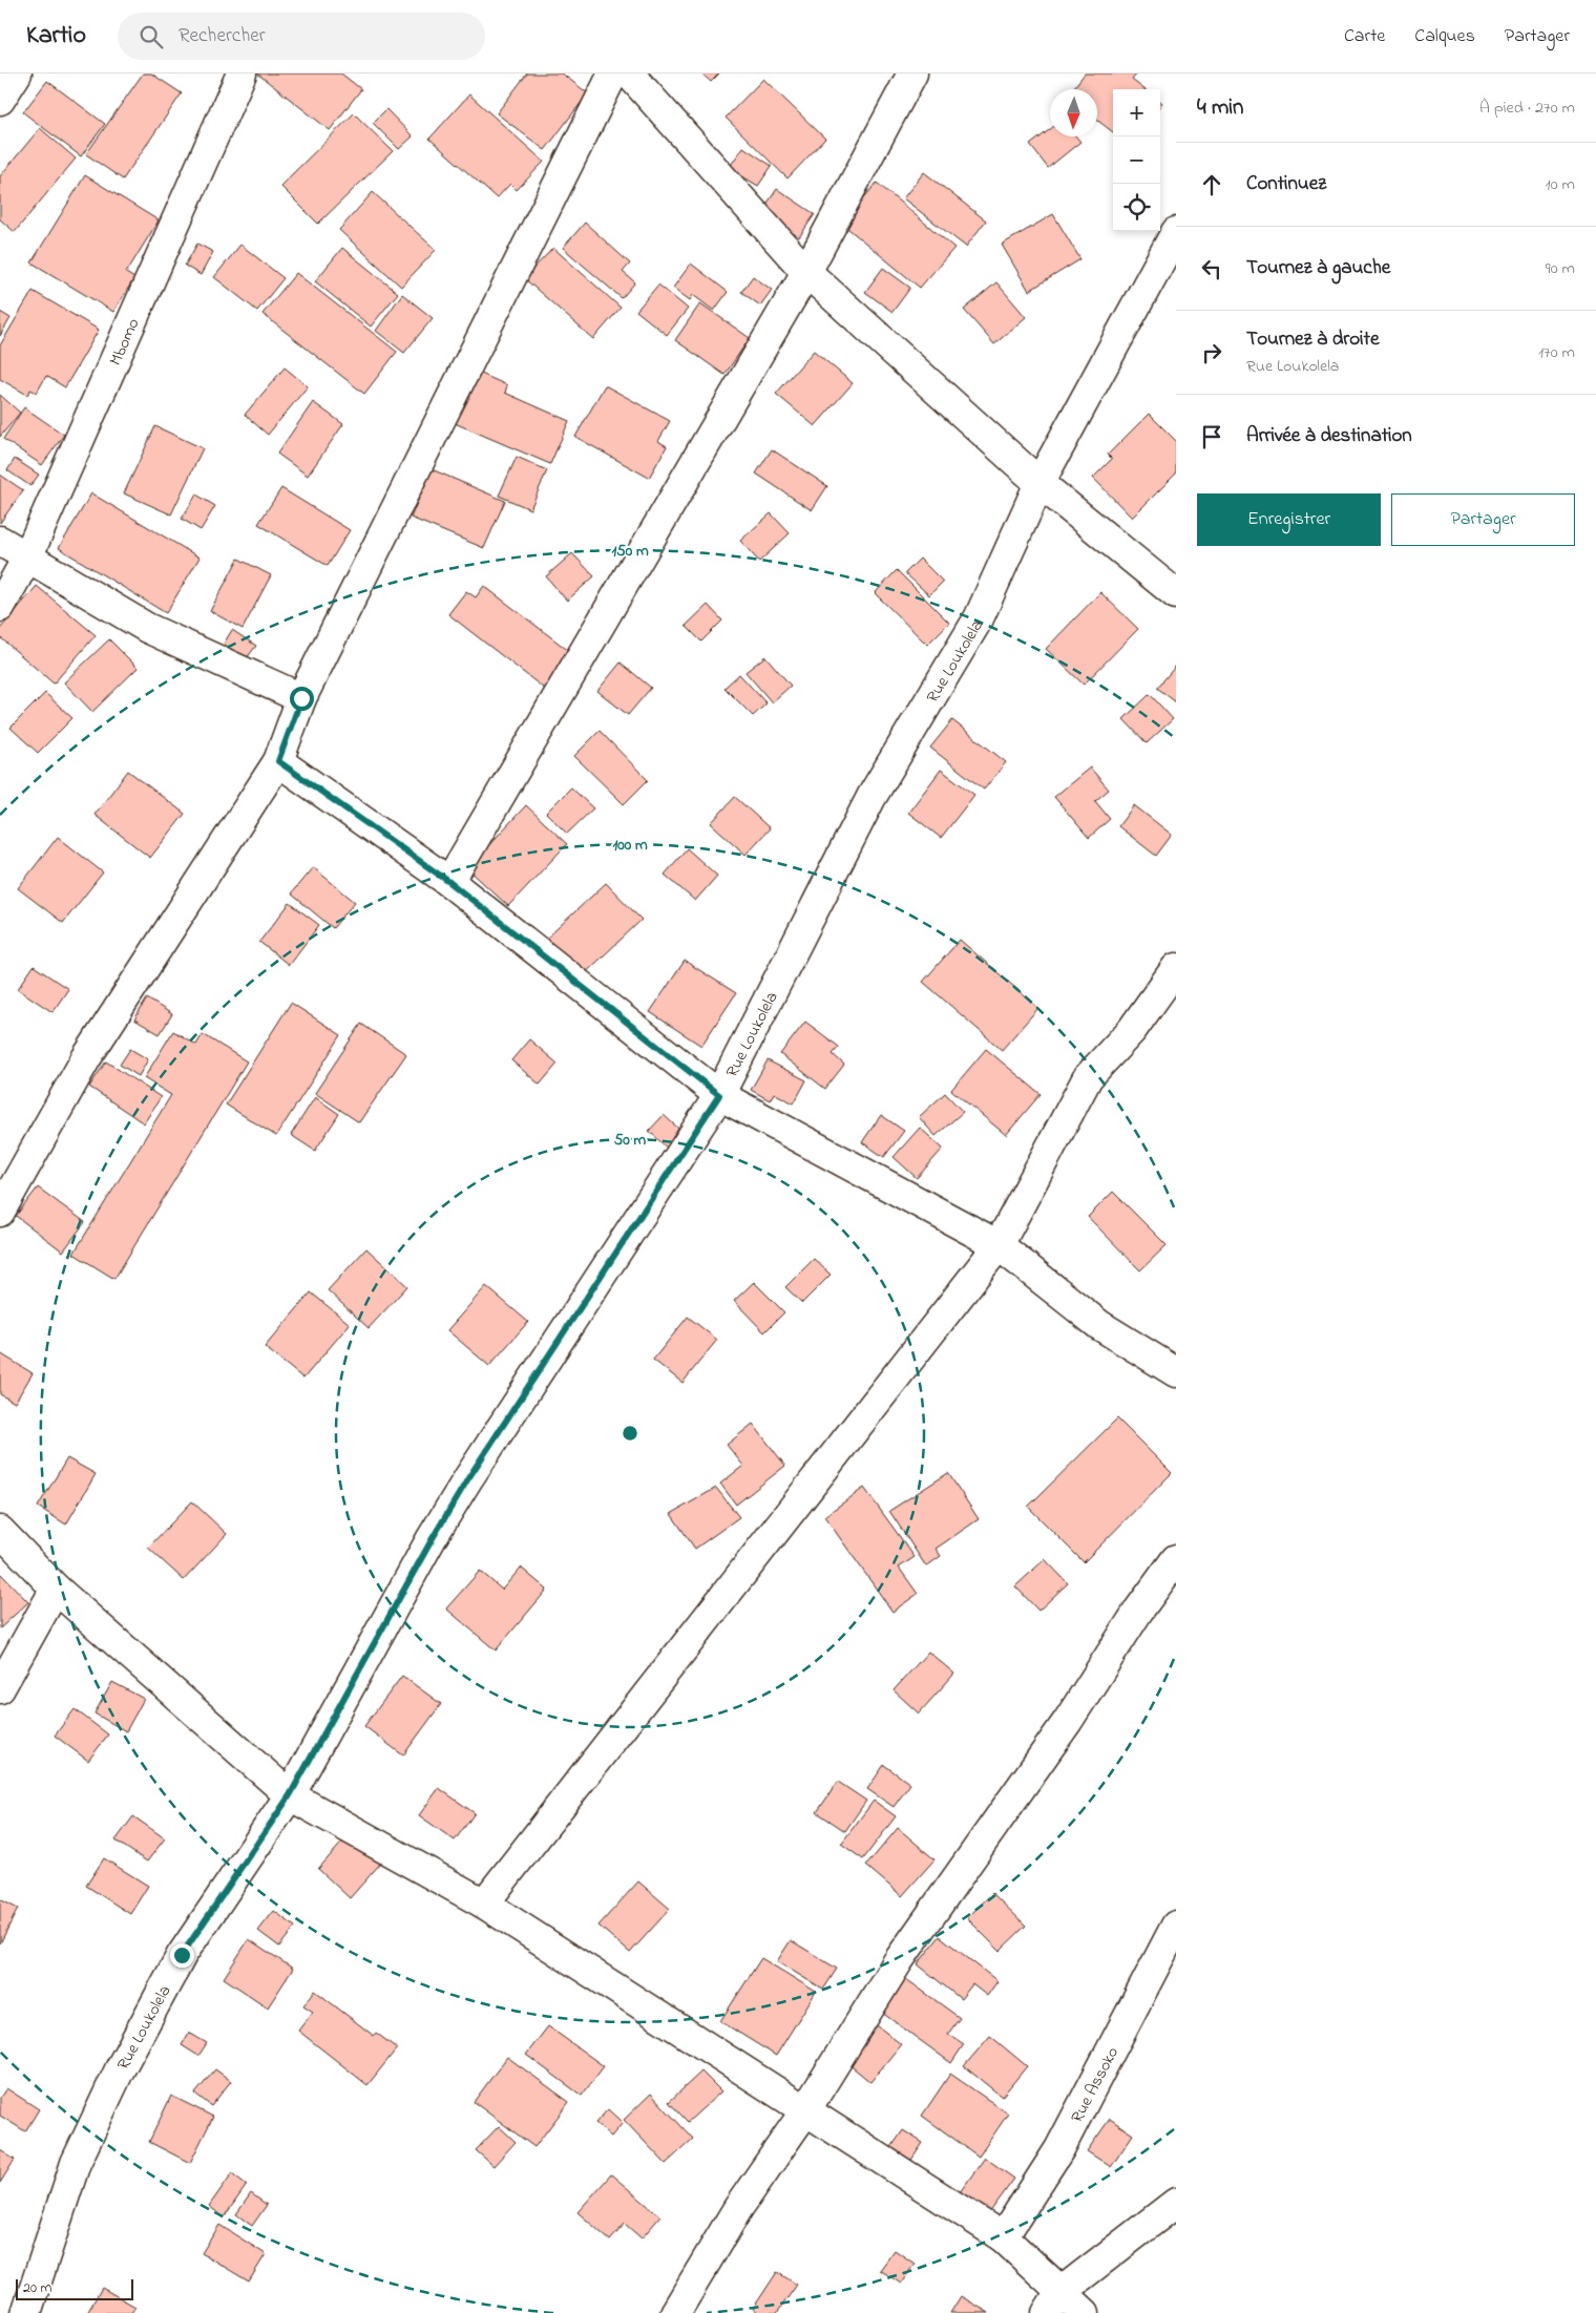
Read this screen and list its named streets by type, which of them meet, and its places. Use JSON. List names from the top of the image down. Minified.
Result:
{"streets":{"street":["Mbomo","Rue Loukolela","Rue Assoko"]},"scale_bar":"20 m","north":"bottom","page":{"header":"Kartio","search":"Rechercher","nav":["Carte","Calques","Partager"],"heading":["4 min","À pied · 270 m"],"map_buttons":["+","−"],"list":[["Continuez","10 m"],["Tournez à gauche","90 m"],["Tournez à droite","Rue Loukolela","170 m"],"Arrivée à destination"],"buttons":["Enregistrer","Partager"],"scale":"20 m"},"rings":["150 m","100 m","50 m"]}
